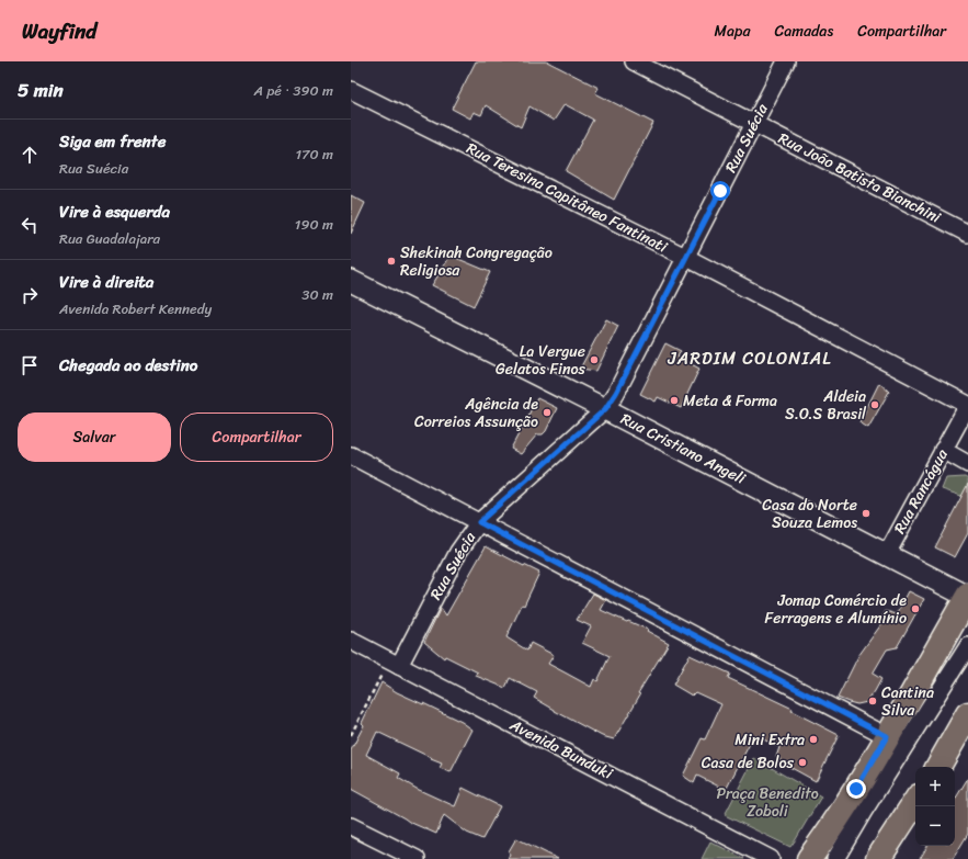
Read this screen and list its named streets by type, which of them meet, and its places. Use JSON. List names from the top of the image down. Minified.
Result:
{"streets":{"street":["Rua Suécia","Rua João Batista Bianchini","Rua Teresina Capitâneo Fantinati","Rua Cristiano Angeli","Rua Rancágua","Avenida Bunduki"]},"crossings":[["Rua Suécia","Rua João Batista Bianchini"],["Rua Suécia","Rua Teresina Capitâneo Fantinati"],["Rua Suécia","Rua Cristiano Angeli"],["Rua Suécia","Avenida Bunduki"],["Rua Teresina Capitâneo Fantinati","Rua Rancágua"],["Rua Cristiano Angeli","Rua Rancágua"]],"districts":["JARDIM COLONIAL"],"parks":["Praça Benedito Zoboli"],"places":["Shekinah Congregação Religiosa","La Vergue Gelatos Finos","Meta & Forma","Aldeia S.O.S Brasil","Agência de Correios Assunção","Casa do Norte Souza Lemos","Jomap Comércio de Ferragens e Alumínio","Cantina Silva","Mini Extra","Casa de Bolos"],"page":{"header":"Wayfind","nav":["Mapa","Camadas","Compartilhar"],"heading":["5 min","A pé · 390 m"],"list":[["Siga em frente","Rua Suécia","170 m"],["Vire à esquerda","Rua Guadalajara","190 m"],["Vire à direita","Avenida Robert Kennedy","30 m"],"Chegada ao destino"],"buttons":["Salvar","Compartilhar"],"map_buttons":["+","−"]}}
